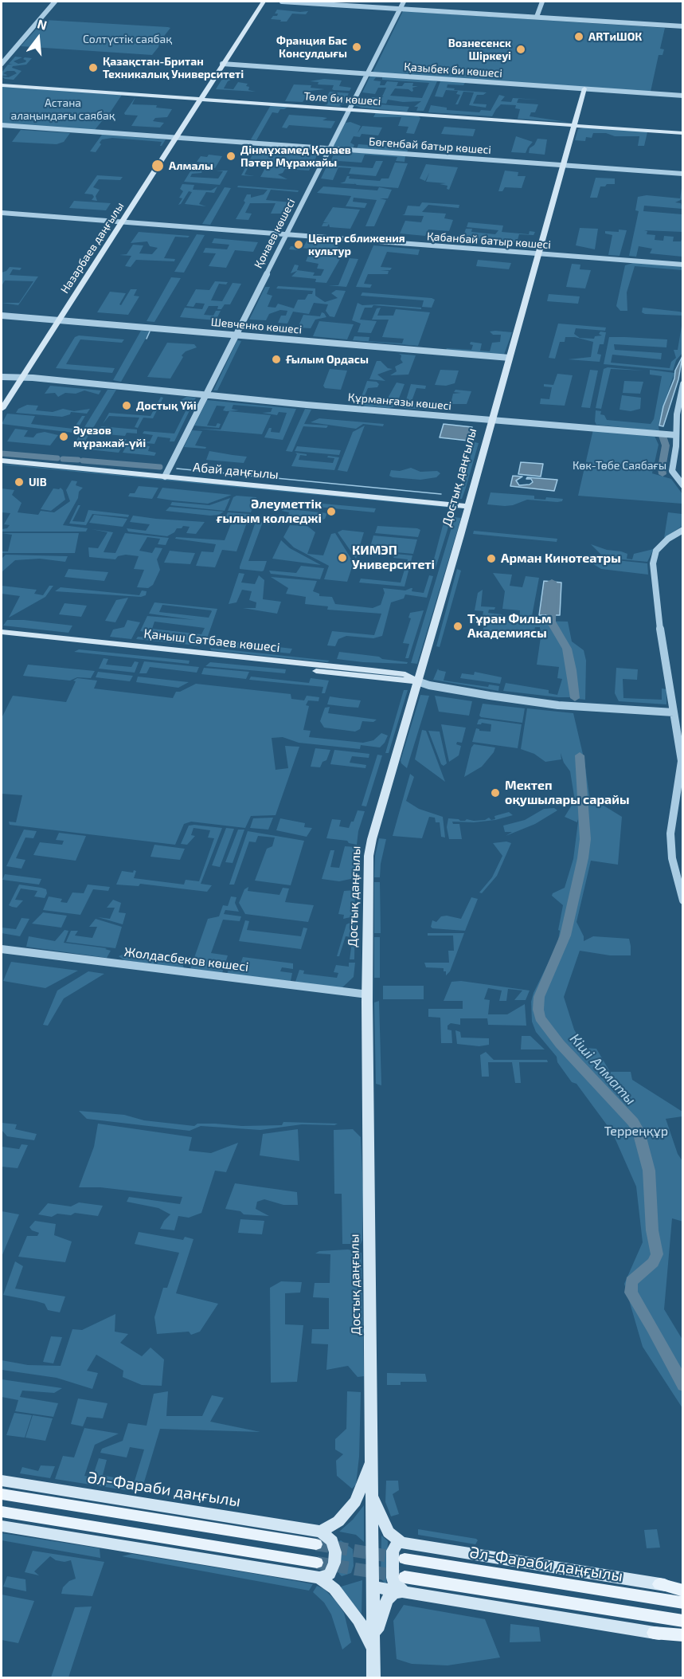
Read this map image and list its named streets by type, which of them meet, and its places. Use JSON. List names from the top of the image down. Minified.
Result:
{"streets":{"main road":["Төле би көшесі","Назарбаев даңғылы","Абай даңғылы","Достық даңғылы","Қаныш Сәтбаев көшесі","Әл-Фараби даңғылы"],"street":["Қазыбек би көшесі","Бөгенбай батыр көшесі","Қонаев көшесі","Қабанбай батыр көшесі","Шевченко көшесі","Құрманғазы көшесі","Жолдасбеков көшесі"]},"crossings":[["Қазыбек би көшесі","Қонаев көшесі"],["Қазыбек би көшесі","Назарбаев даңғылы"],["Қазыбек би көшесі","Достық даңғылы"],["Төле би көшесі","Қонаев көшесі"],["Төле би көшесі","Назарбаев даңғылы"],["Төле би көшесі","Достық даңғылы"],["Бөгенбай батыр көшесі","Қонаев көшесі"],["Бөгенбай батыр көшесі","Назарбаев даңғылы"],["Бөгенбай батыр көшесі","Достық даңғылы"],["Қонаев көшесі","Қабанбай батыр көшесі"],["Қонаев көшесі","Шевченко көшесі"],["Қонаев көшесі","Құрманғазы көшесі"],["Қонаев көшесі","Абай даңғылы"],["Қабанбай батыр көшесі","Назарбаев даңғылы"],["Қабанбай батыр көшесі","Достық даңғылы"],["Назарбаев даңғылы","Шевченко көшесі"],["Назарбаев даңғылы","Құрманғазы көшесі"],["Шевченко көшесі","Достық даңғылы"],["Құрманғазы көшесі","Достық даңғылы"],["Абай даңғылы","Достық даңғылы"],["Достық даңғылы","Қаныш Сәтбаев көшесі"],["Достық даңғылы","Жолдасбеков көшесі"]],"water":["Кіші Алматы"],"parks":["Солтүстік саябақ","Астана алаңындағы саябақ","Көк-Төбе Саябағы","Терреңқұр"],"places":["ARTиШОК","Франция Бас Консулдығы","Вознесенск Шіркеуі","Қазақстан-Британ Техникалық Университеті","Дінмұхамед Қонаев Пәтер Мұражайы","Алмалы","Центр сближения культур","Ғылым Ордасы","Достық Үйі","Әуезов мұражай-үйі","UIB","Әлеуметтік ғылым колледжі","КИМЭП Университеті","Арман Кинотеатры","Тұран Фильм Академиясы","Мектеп оқушылары сарайы"],"north":"top"}
